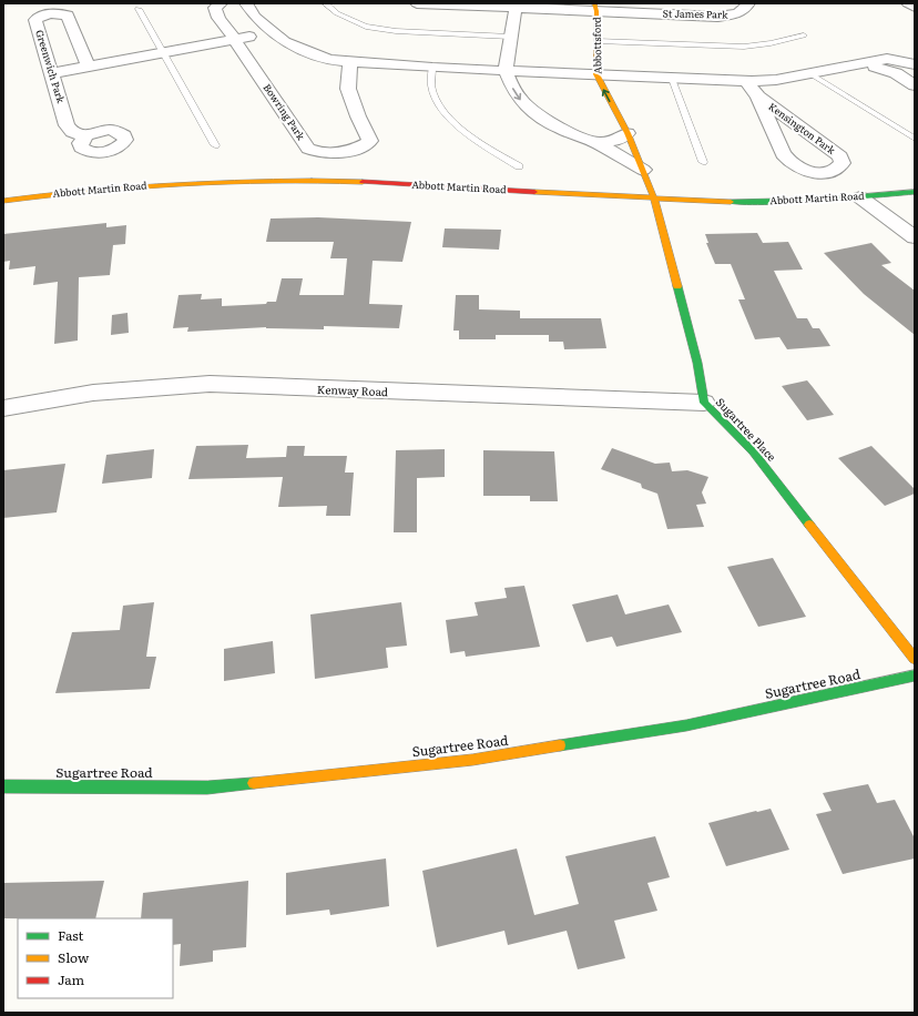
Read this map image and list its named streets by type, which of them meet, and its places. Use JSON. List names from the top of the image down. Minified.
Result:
{"streets":{"street":["St James Park","Abbottsford","Greenwich Park","Bowring Park","Kensington Park","Abbott Martin Road","Kenway Road","Sugartree Place","Sugartree Road"]},"crossings":[["St James Park","Abbottsford"],["Abbottsford","Abbott Martin Road"],["Abbottsford","Sugartree Place"],["Abbott Martin Road","Sugartree Place"],["Kenway Road","Sugartree Place"]],"legend":["Fast","Slow","Jam"]}
